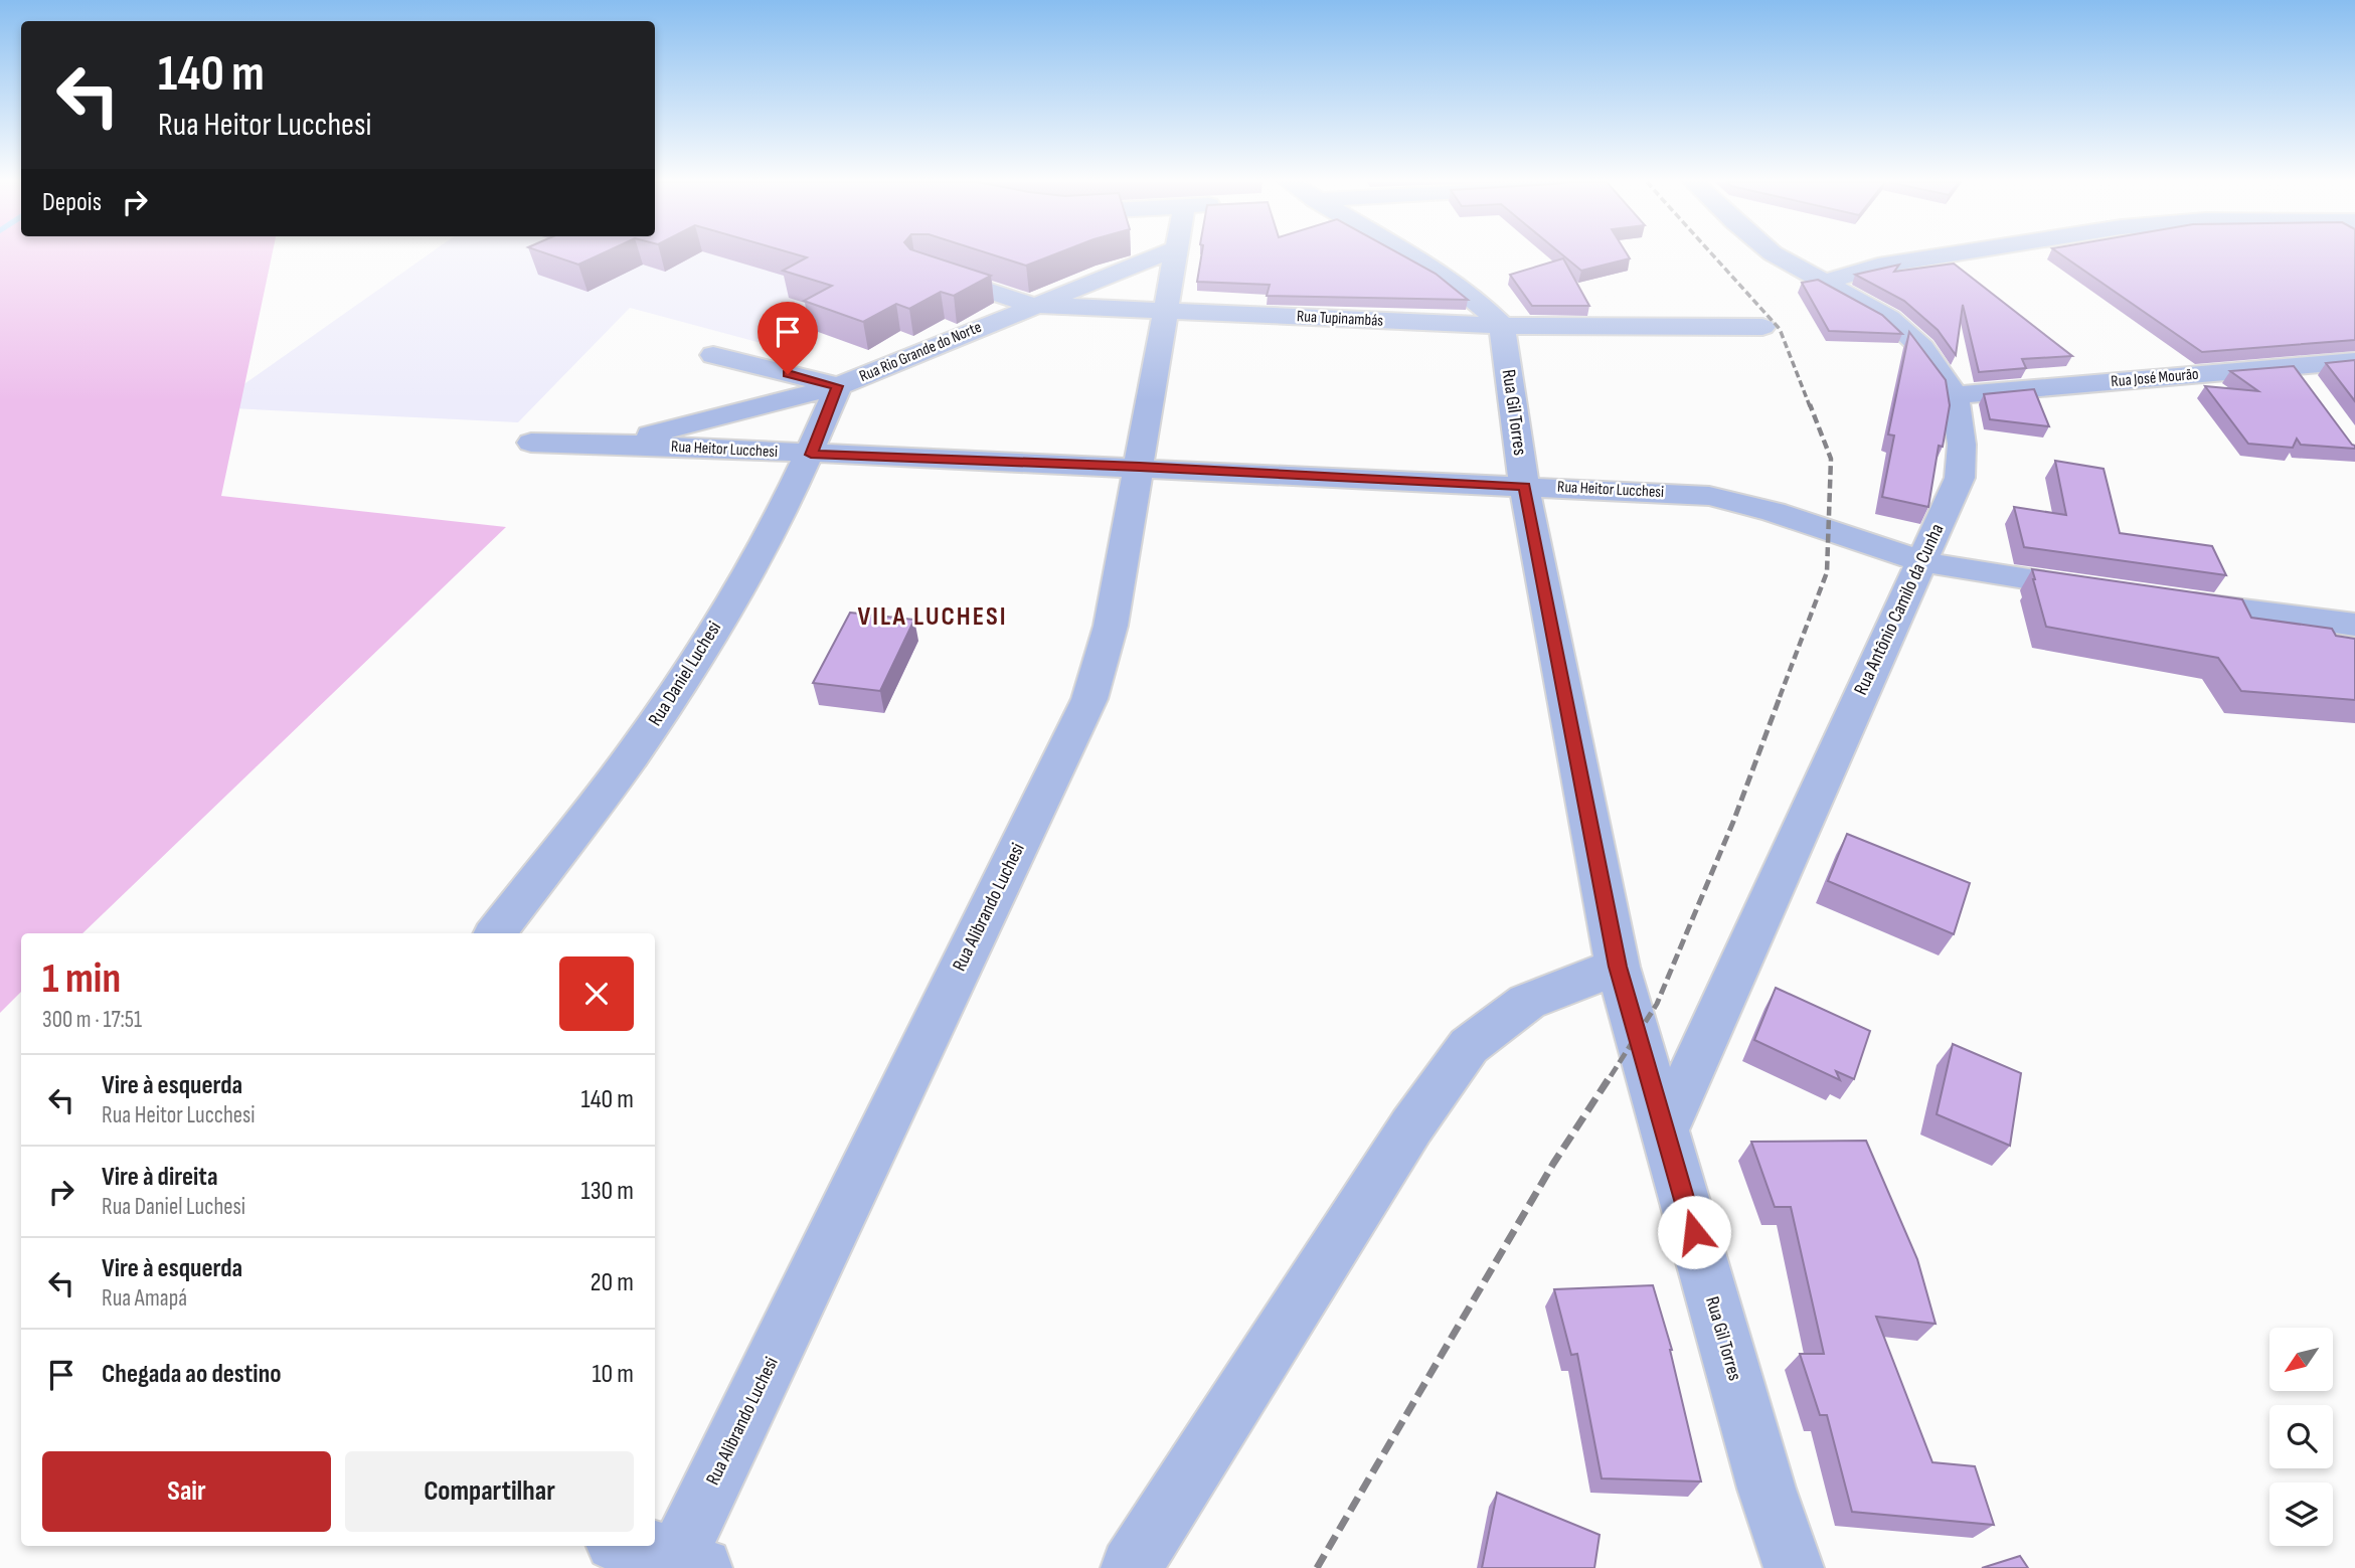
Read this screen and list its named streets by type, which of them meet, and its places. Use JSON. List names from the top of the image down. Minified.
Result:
{"streets":{"street":["Rua Tupinambás","Rua Rio Grande do Norte","Rua José Mourão","Rua Gil Torres","Rua Heitor Lucchesi","Rua Antônio Camilo da Cunha","Rua Daniel Luchesi","Rua Alibrando Luchesi"]},"crossings":[["Rua Tupinambás","Rua Rio Grande do Norte"],["Rua Tupinambás","Rua Gil Torres"],["Rua Tupinambás","Rua Alibrando Luchesi"],["Rua Rio Grande do Norte","Rua Heitor Lucchesi"],["Rua Rio Grande do Norte","Rua Daniel Luchesi"],["Rua José Mourão","Rua Antônio Camilo da Cunha"],["Rua Gil Torres","Rua Heitor Lucchesi"],["Rua Gil Torres","Rua Antônio Camilo da Cunha"],["Rua Heitor Lucchesi","Rua Antônio Camilo da Cunha"],["Rua Heitor Lucchesi","Rua Daniel Luchesi"],["Rua Heitor Lucchesi","Rua Alibrando Luchesi"]],"districts":["VILA LUCHESI"],"north":"bottom left","page":{"turn":["140 m","Rua Heitor Lucchesi"],"then":"Depois","heading":["1 min","300 m · 17:51"],"list":[{"name":"Vire à esquerda","note":"Rua Heitor Lucchesi","value":"140 m"},{"name":"Vire à direita","note":"Rua Daniel Luchesi","value":"130 m"},{"name":"Vire à esquerda","note":"Rua Amapá","value":"20 m"},{"name":"Chegada ao destino","value":"10 m"}],"buttons":["Sair","Compartilhar"]}}
